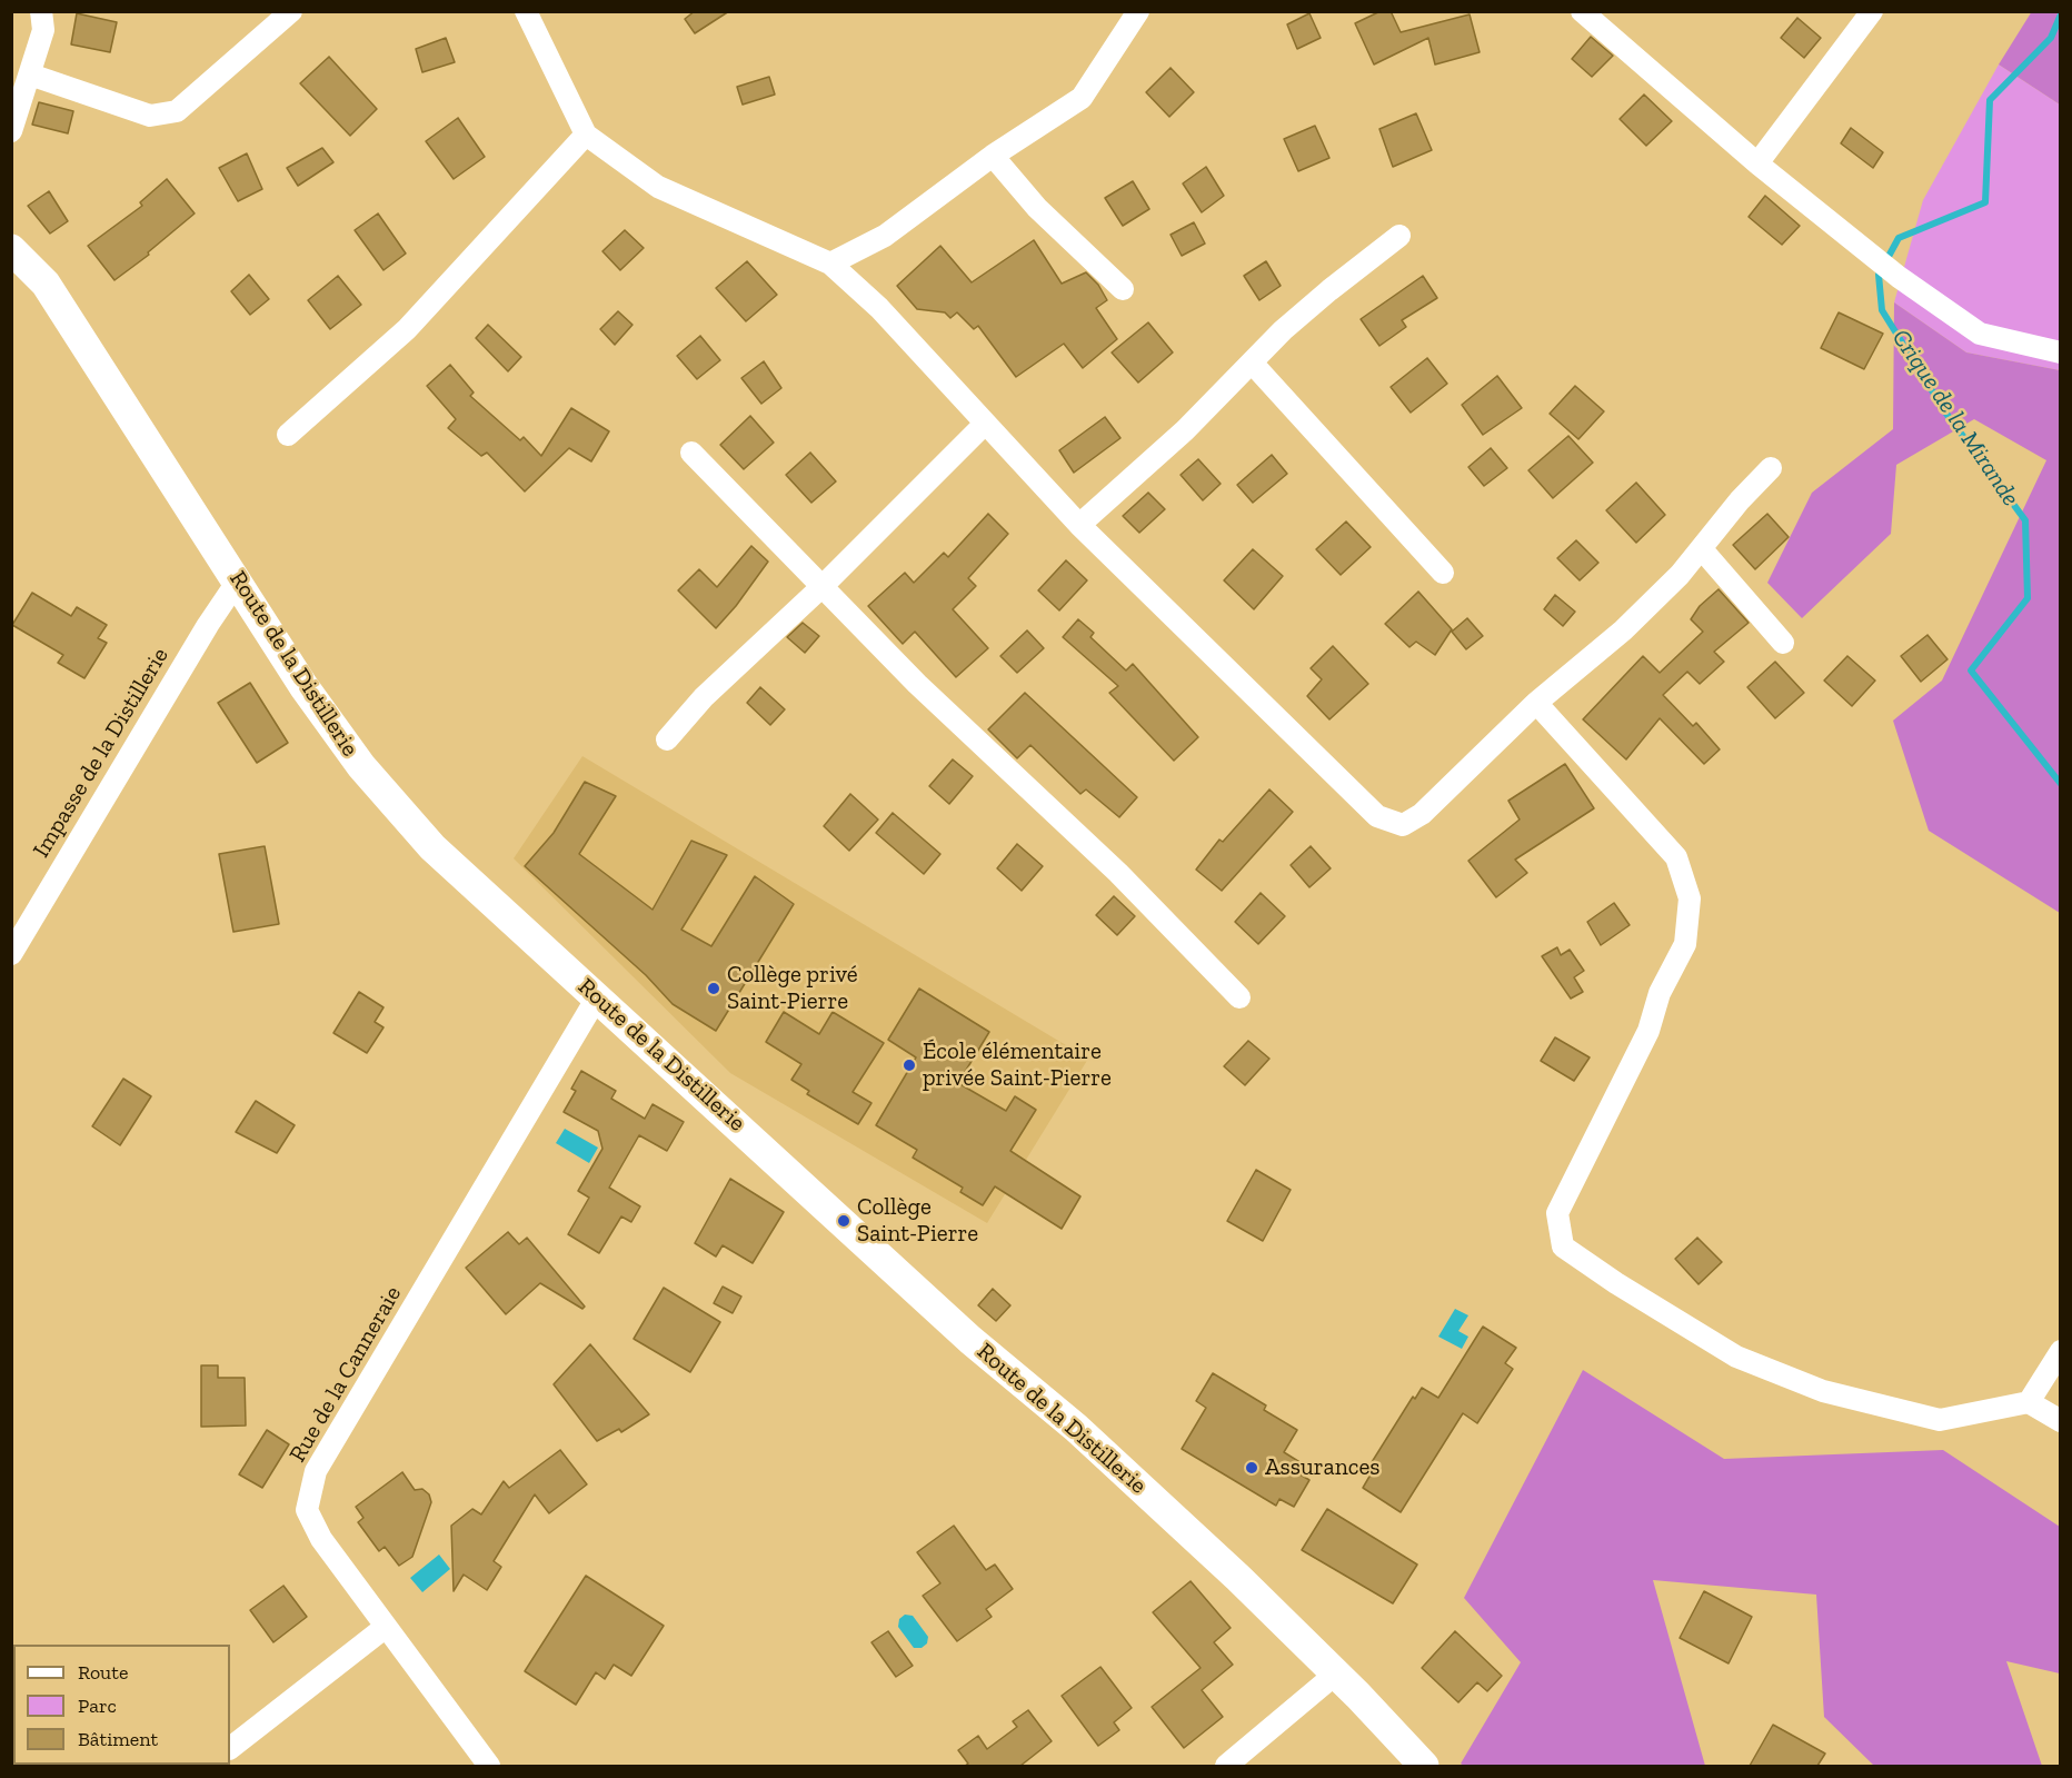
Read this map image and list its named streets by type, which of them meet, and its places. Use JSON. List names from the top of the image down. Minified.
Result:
{"streets":{"street":["Route de la Distillerie","Impasse de la Distillerie","Rue de la Canneraie"]},"crossings":[["Route de la Distillerie","Impasse de la Distillerie"],["Route de la Distillerie","Rue de la Canneraie"]],"water":["Crique de la Mirande"],"places":["Collège privé Saint-Pierre","École élémentaire privée Saint-Pierre","Collège Saint-Pierre","Assurances"],"legend":["Route","Parc","Bâtiment"]}
